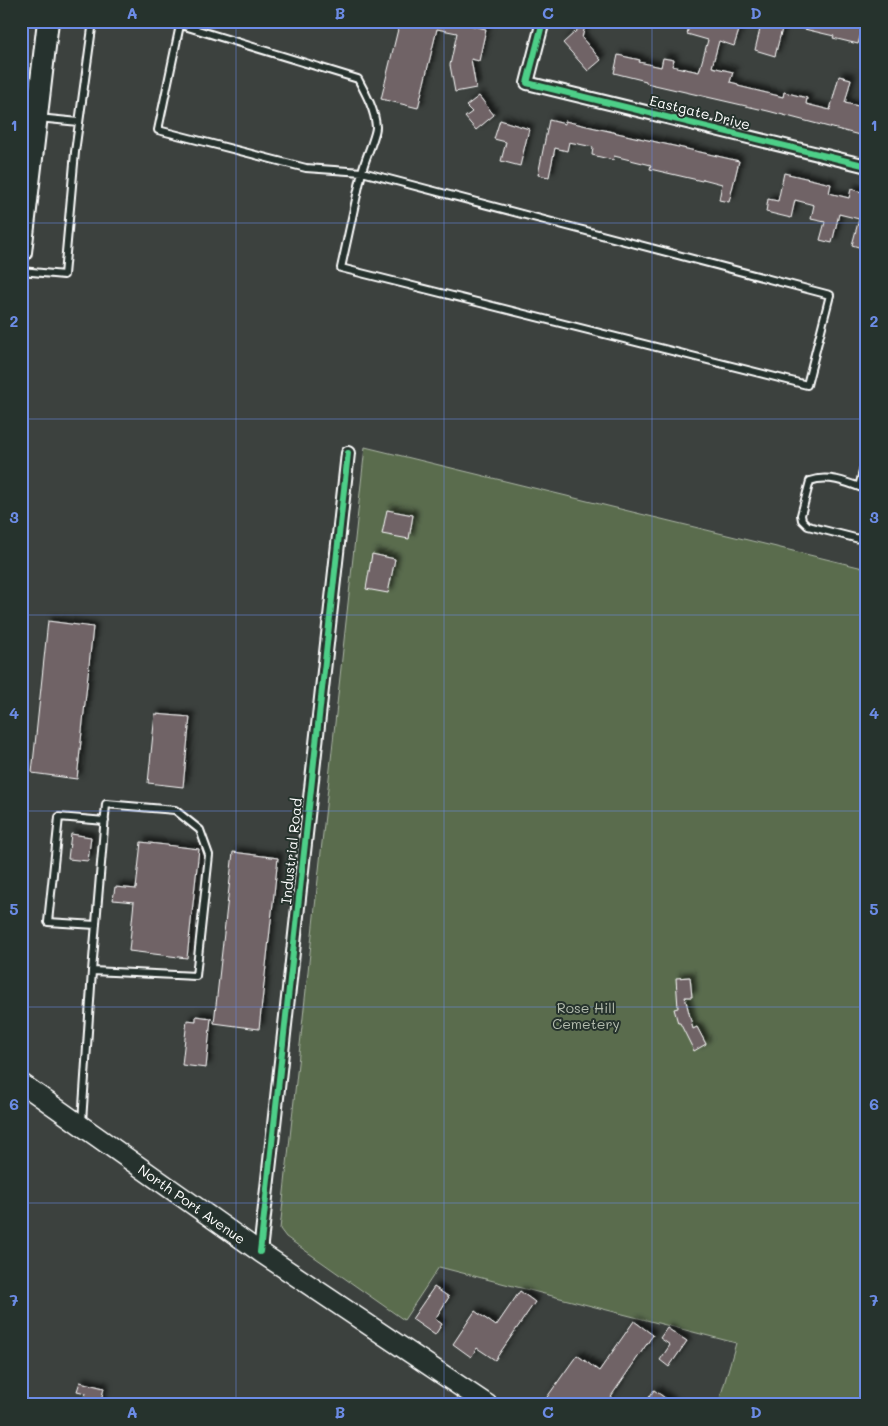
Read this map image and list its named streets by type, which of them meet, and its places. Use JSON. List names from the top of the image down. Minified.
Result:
{"streets":{"main road":["North Port Avenue"],"street":["Eastgate Drive","Industrial Road"]},"crossings":[["Industrial Road","North Port Avenue"]],"parks":["Rose Hill Cemetery"],"grid":{"columns":["A","B","C","D"],"rows":["1","2","3","4","5","6","7"]}}
